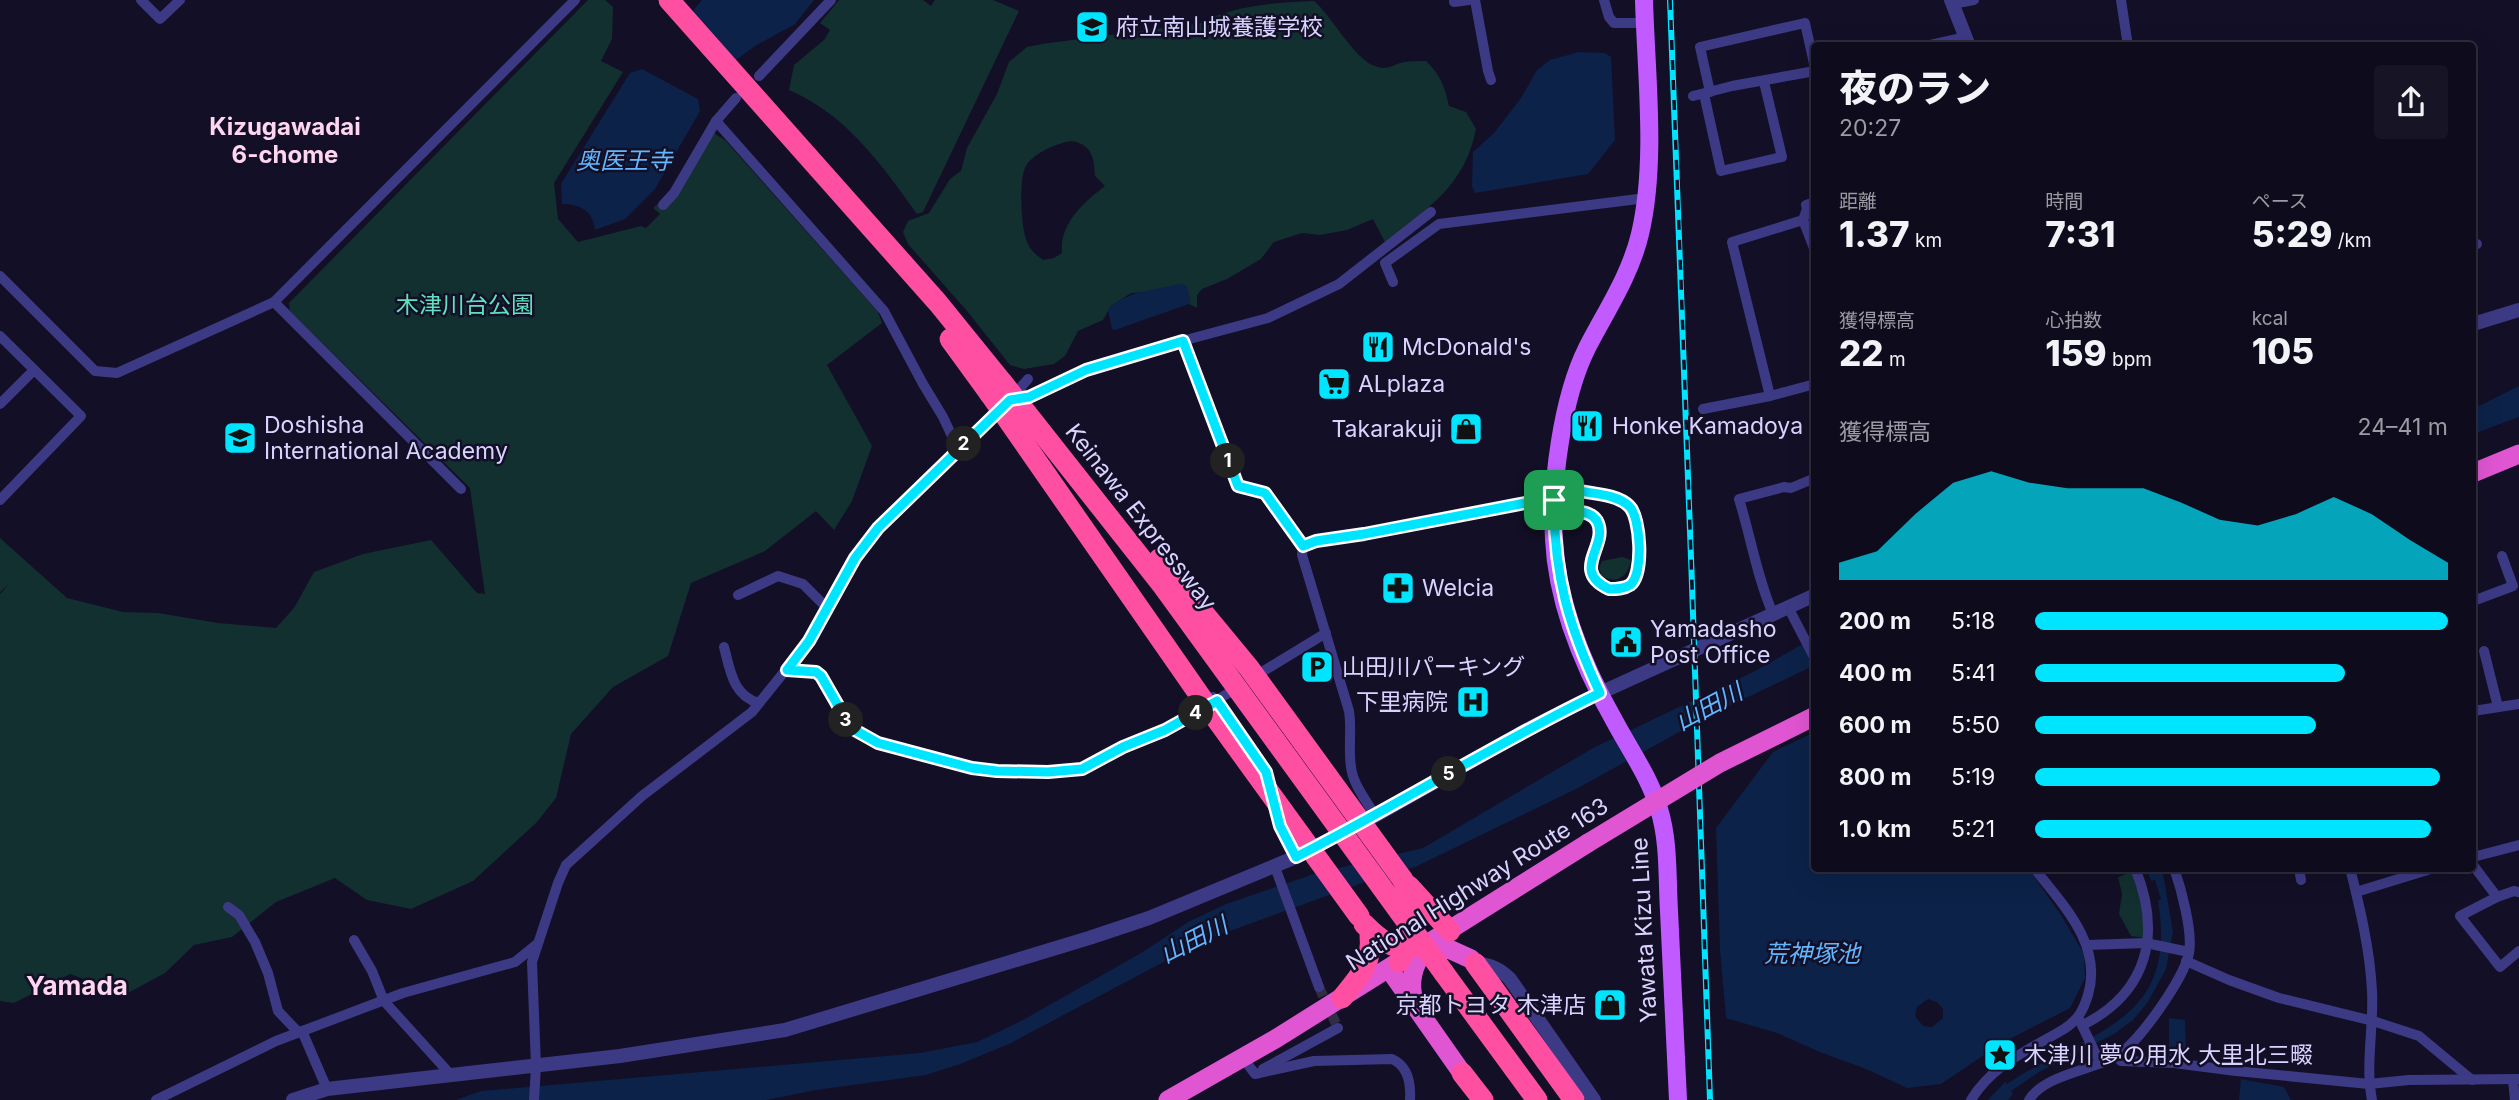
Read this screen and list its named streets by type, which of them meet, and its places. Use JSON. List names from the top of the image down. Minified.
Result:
{"streets":{"highway":["Keinawa Expressway","National Highway Route 163"],"main road":["Yawata Kizu Line"]},"districts":["Kizugawadai 6-chome","Yamada"],"water":["奥医王寺","山田川","荒神塚池"],"parks":["木津川台公園"],"places":{"school or university":["府立南山城養護学校","Doshisha International Academy"],"restaurant":["McDonald's","Honke Kamadoya"],"supermarket":["ALplaza"],"shop":["Takarakuji","京都トヨタ 木津店"],"pharmacy":["Welcia"],"public building":["Yamadasho Post Office"],"parking":["山田川パーキング"],"hospital":["下里病院"],"place":["木津川 夢の用水 大里北三畷"]},"page":{"heading":["夜のラン","20:27"],"stats":[["距離","1.37 km"],["時間","7:31"],["ペース","5:29 /km"],["獲得標高","22 m"],["心拍数","159 bpm"],["kcal","105"]],"chart":["獲得標高","24–41 m"],"pins":["2","1","4","3","5"],"list":[{"name":"200 m","note":"5:18"},{"name":"400 m","note":"5:41"},{"name":"600 m","note":"5:50"},{"name":"800 m","note":"5:19"},{"name":"1.0 km","note":"5:21"}]}}
